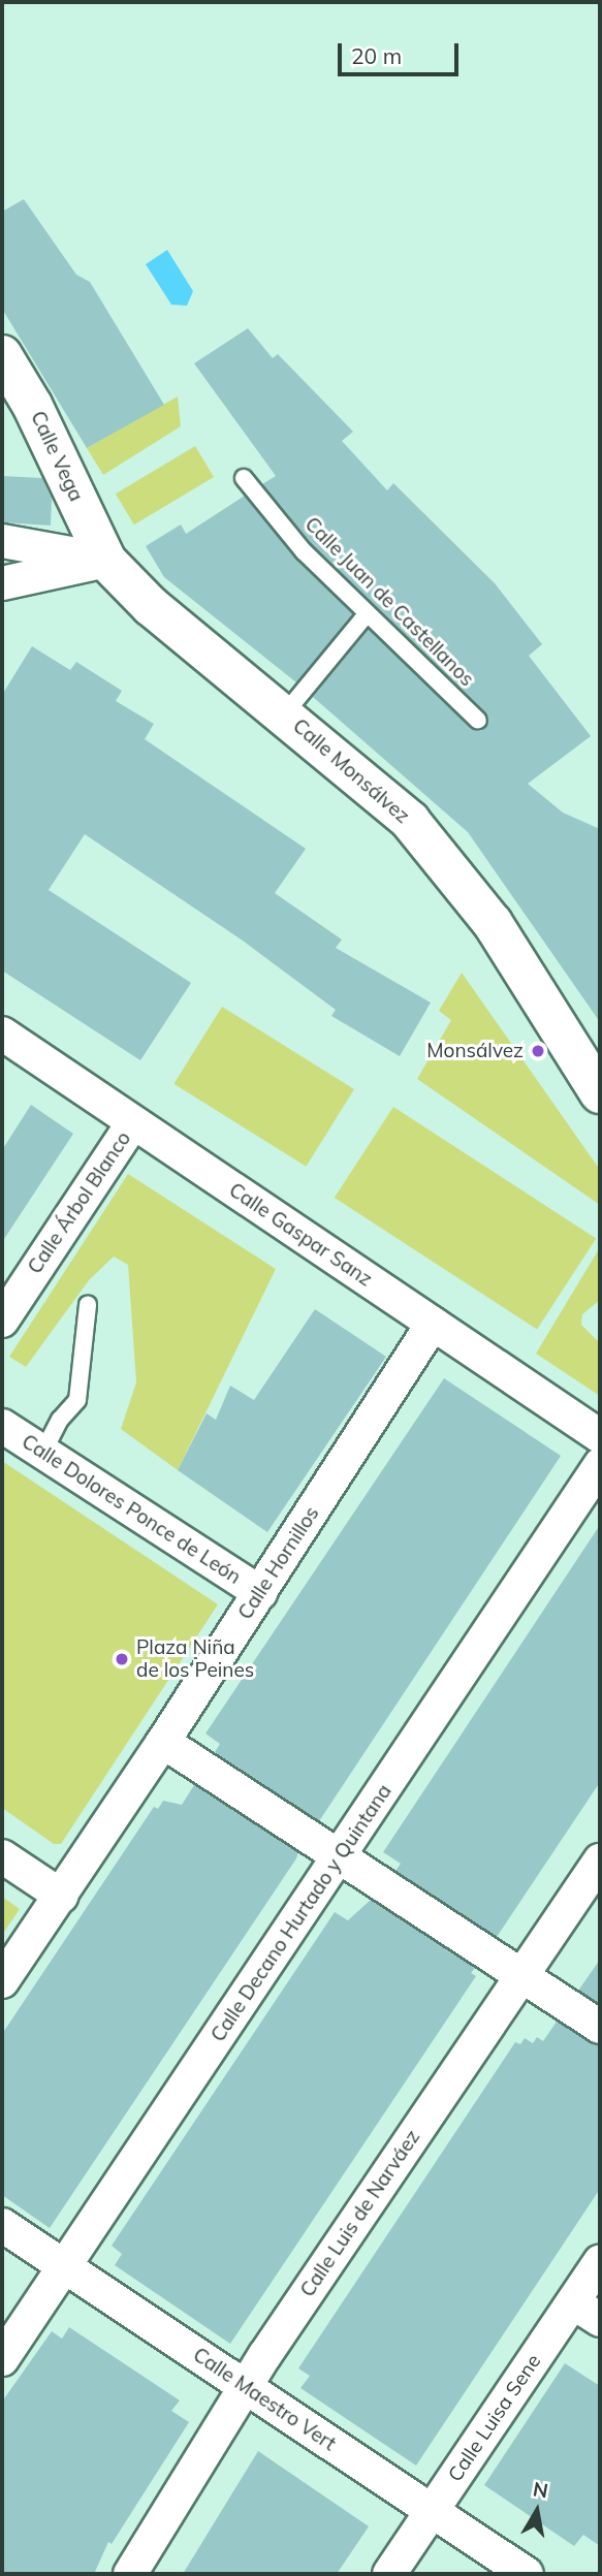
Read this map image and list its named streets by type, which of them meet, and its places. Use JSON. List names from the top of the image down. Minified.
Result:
{"streets":{"street":["Calle Vega","Calle Monsálvez","Calle Árbol Blanco","Calle Gaspar Sanz","Calle Dolores Ponce de León","Calle Hornillos","Calle Decano Hurtado y Quintana","Calle Luis de Narváez","Calle Maestro Vert","Calle Luisa Sene"],"lane":["Calle Juan de Castellanos"]},"crossings":[["Calle Vega","Calle Monsálvez"],["Calle Árbol Blanco","Calle Gaspar Sanz"],["Calle Gaspar Sanz","Calle Hornillos"],["Calle Dolores Ponce de León","Calle Hornillos"],["Calle Decano Hurtado y Quintana","Calle Maestro Vert"],["Calle Luis de Narváez","Calle Maestro Vert"],["Calle Maestro Vert","Calle Luisa Sene"]],"places":["Monsálvez","Plaza Niña de los Peines"],"scale_bar":"20 m","north":"top"}
